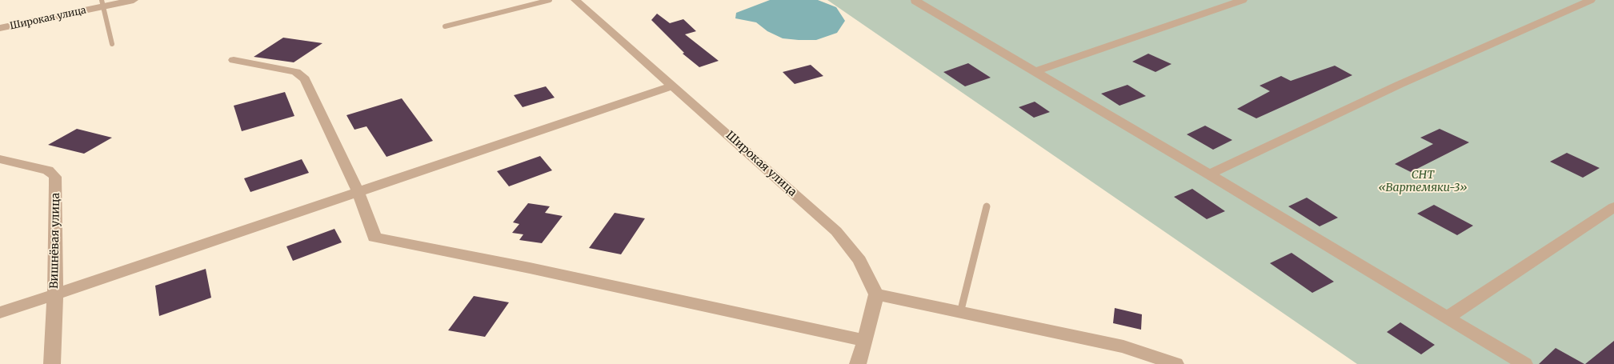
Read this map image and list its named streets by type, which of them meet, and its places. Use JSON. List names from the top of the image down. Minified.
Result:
{"streets":{"street":["Широкая улица","Вишнёвая улица"]},"parks":["СНТ «Вартемяки-3»"]}
